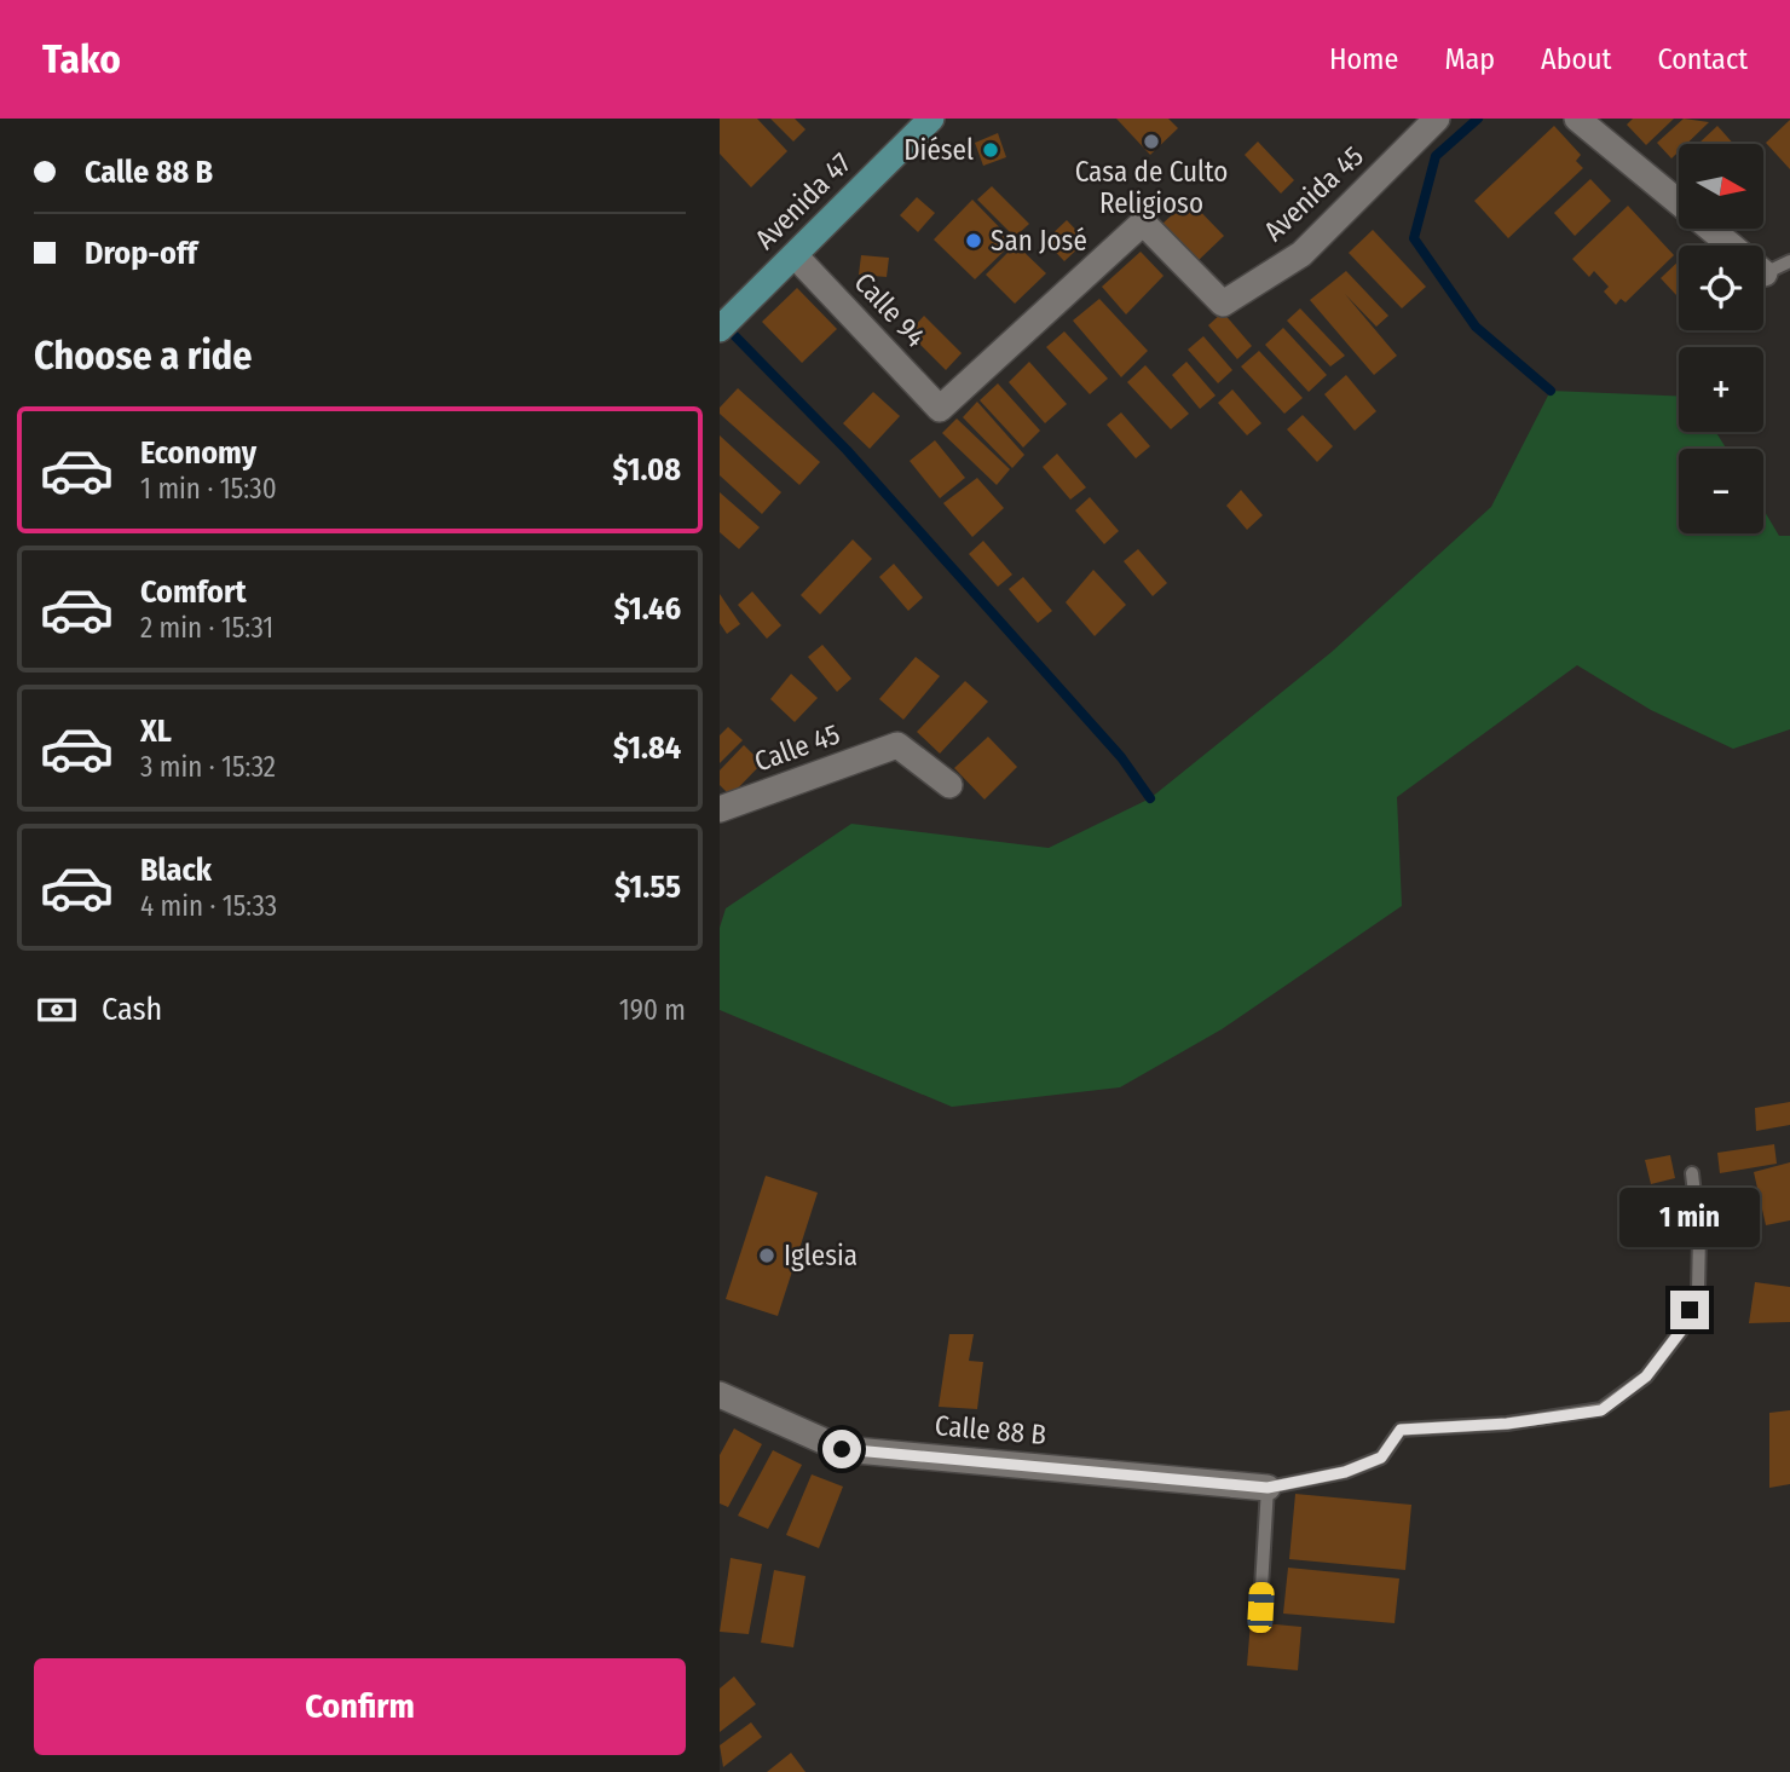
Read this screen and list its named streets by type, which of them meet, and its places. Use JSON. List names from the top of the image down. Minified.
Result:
{"streets":{"main road":["Avenida 47"],"street":["Avenida 45","Calle 94","Calle 45","Calle 88 B"]},"crossings":[["Avenida 45","Calle 94"],["Avenida 47","Calle 94"]],"places":["Casa de Culto Religioso","Diésel","San José","Iglesia"],"north":"right","page":{"header":"Tako","nav":["Home","Map","About","Contact"],"banner":["Calle 88 B","Drop-off"],"map_buttons":["+","−"],"heading":"Choose a ride","list":[{"name":"Economy","note":"1 min · 15:30","value":"$1.08"},{"name":"Comfort","note":"2 min · 15:31","value":"$1.46"},{"name":"XL","note":"3 min · 15:32","value":"$1.84"},{"name":"Black","note":"4 min · 15:33","value":"$1.55"}],"pay":["Cash","190 m"],"bubble":"1 min","buttons":"Confirm"}}
